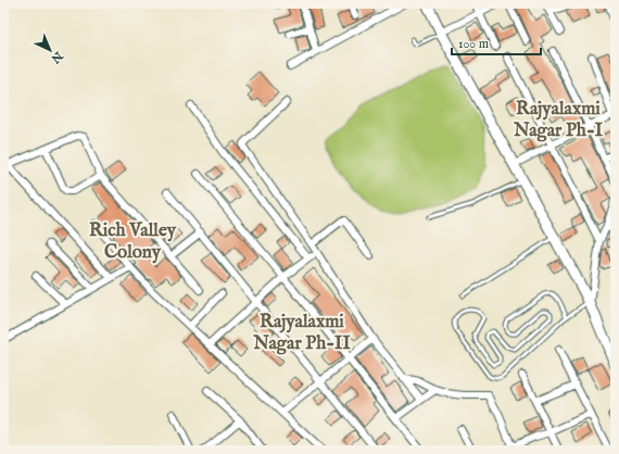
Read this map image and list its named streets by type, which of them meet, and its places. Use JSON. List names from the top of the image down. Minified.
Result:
{"districts":["Rajyalaxmi Nagar Ph-I","Rich Valley Colony","Rajyalaxmi Nagar Ph-II"],"scale_bar":"100 m","north":"bottom right"}
